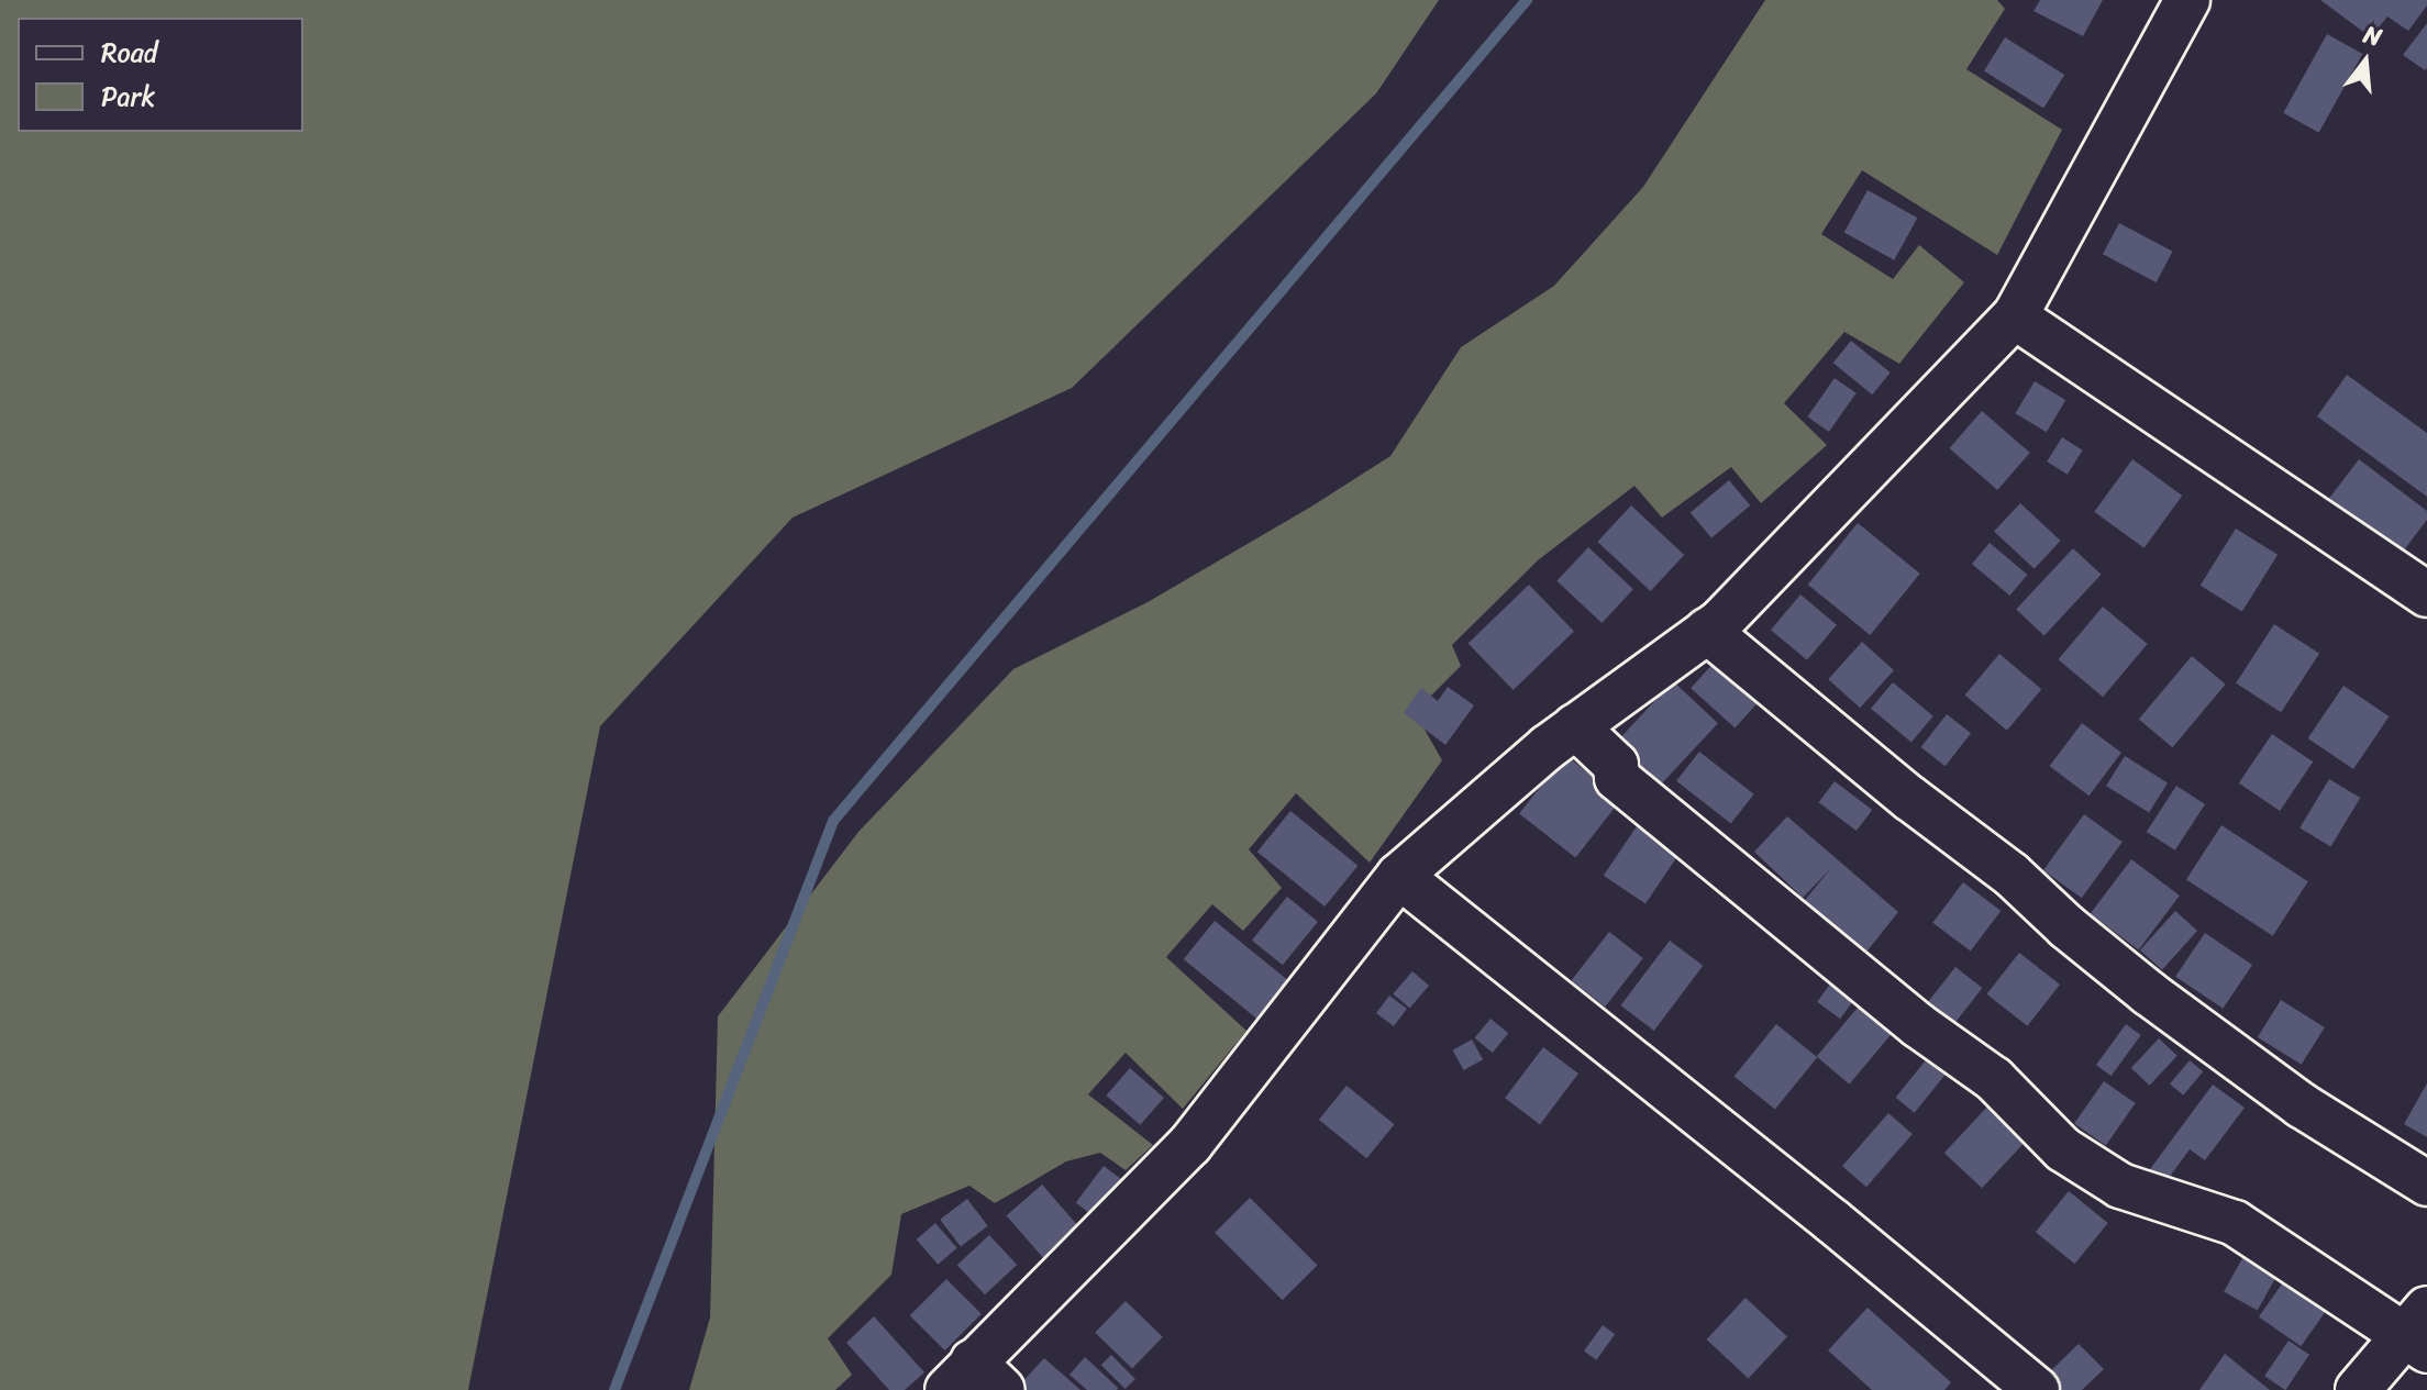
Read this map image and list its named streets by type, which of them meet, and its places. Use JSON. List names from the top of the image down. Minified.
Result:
{"legend":["Road","Park"],"north":"top"}
